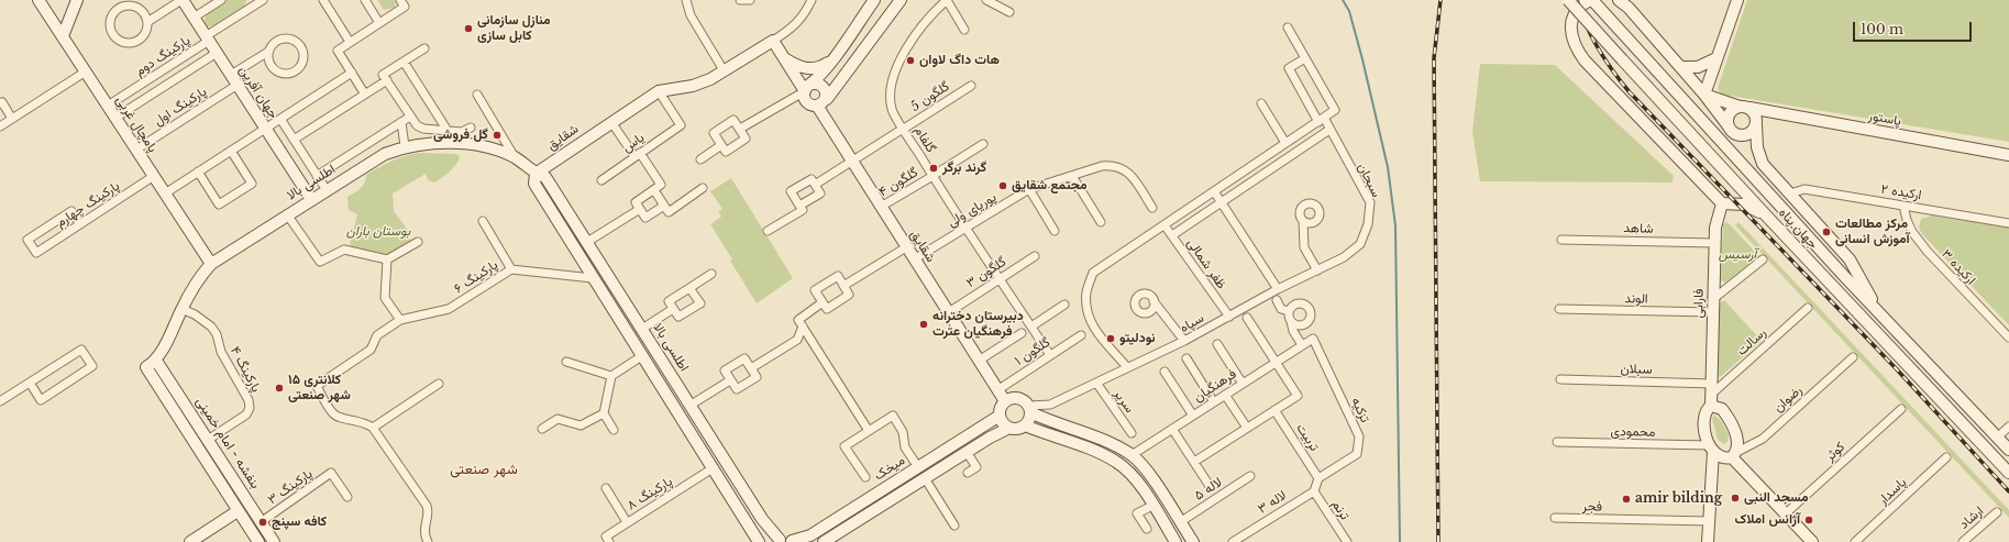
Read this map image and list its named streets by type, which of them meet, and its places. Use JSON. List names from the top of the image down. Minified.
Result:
{"streets":{"street":["پارکینگ دوم","جهان آفرین","گلگون 5","پارکینگ اول","پاستور","پامچال غربی","شقایق","گلفام","یاس","سبحان","اطلسی بالا","گلگون ۴","ارکیده ۲","پارکینگ چهارم","پوریای ولی","شاهد","جهان پناه","ظفر شمالی","ارکیده ۳","گلگون ۳","پارکینگ ۶","الوند","فارابی","سپاه","رسالت","گلگون ۱","پارکینگ ۴","سبلان","فرهنگیان","رضوان","سریر","تزکیه","محمودی","تربیت","بنفشه - امام خمینی","کوثر","میخک","پارکینگ ۳","لاله ۵","پاسدار","پارکینگ ۸","لاله ۳","فجر","ترنم","ارشاد"]},"crossings":[["پارکینگ دوم","جهان آفرین"],["پارکینگ دوم","پامچال غربی"],["جهان آفرین","پارکینگ اول"],["جهان آفرین","اطلسی بالا"],["گلگون 5","شقایق"],["گلگون 5","گلفام"],["پارکینگ اول","پامچال غربی"],["پامچال غربی","اطلسی بالا"],["پامچال غربی","پارکینگ چهارم"],["شقایق","یاس"],["شقایق","اطلسی بالا"],["شقایق","گلگون ۴"],["شقایق","پوریای ولی"],["شقایق","سپاه"],["شقایق","گلگون ۱"],["شقایق","میخک"],["گلفام","گلگون ۴"],["گلفام","پوریای ولی"],["گلفام","گلگون ۳"],["گلفام","گلگون ۱"],["سبحان","سپاه"],["اطلسی بالا","پارکینگ ۴"],["اطلسی بالا","بنفشه - امام خمینی"],["ارکیده ۲","ارکیده ۳"],["شاهد","فارابی"],["ظفر شمالی","سپاه"],["الوند","فارابی"],["فارابی","رسالت"],["فارابی","سبلان"],["فارابی","محمودی"],["سپاه","سریر"],["سپاه","میخک"],["رسالت","سبلان"],["پارکینگ ۴","بنفشه - امام خمینی"],["فرهنگیان","تزکیه"],["تزکیه","تربیت"],["بنفشه - امام خمینی","پارکینگ ۳"],["لاله ۳","ترنم"]],"districts":["شهر صنعتی"],"parks":["بوستان باران","آرسیس"],"places":["منازل سازمانی کابل سازی","هات داگ لاوان","گل فروشی","گرند برگر","مجتمع شقایق","مرکز مطالعات آموزش انسانی","دبیرستان دخترانه فرهنگیان عترت","نودلیتو","کلانتری ۱۵ شهر صنعتی","مسجد النبی","amir bilding","آژانس املاک","کافه سپنج"],"scale_bar":"100 m"}
